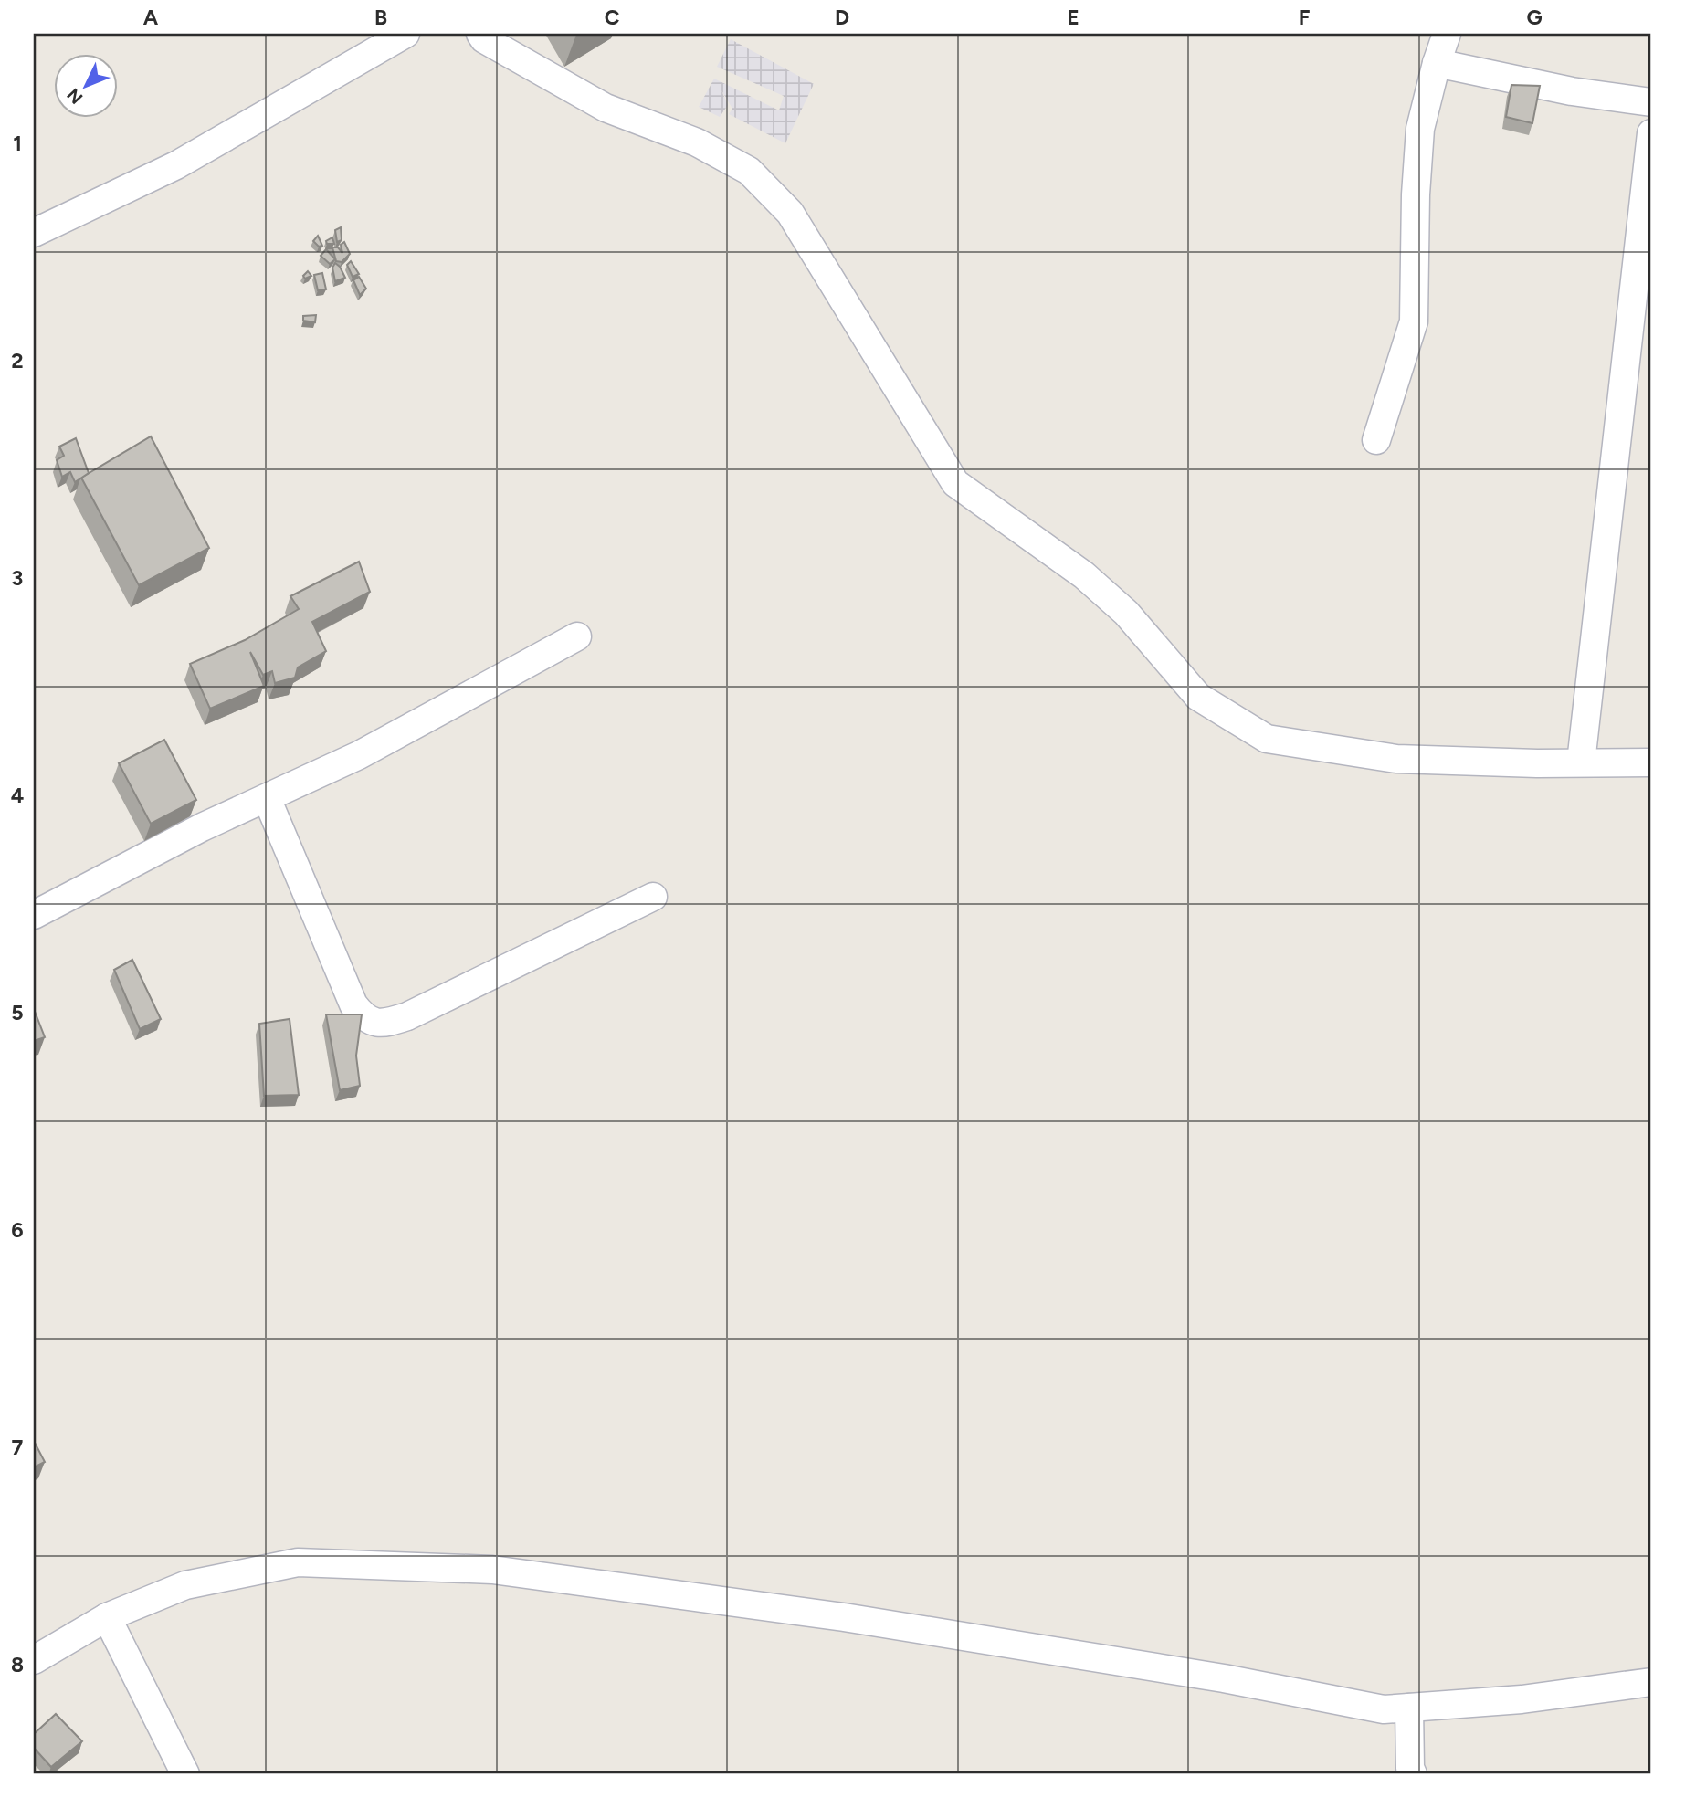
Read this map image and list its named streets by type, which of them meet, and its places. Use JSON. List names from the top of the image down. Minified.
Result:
{"north":"bottom left","grid":{"columns":["A","B","C","D","E","F","G"],"rows":["1","2","3","4","5","6","7","8"]}}
